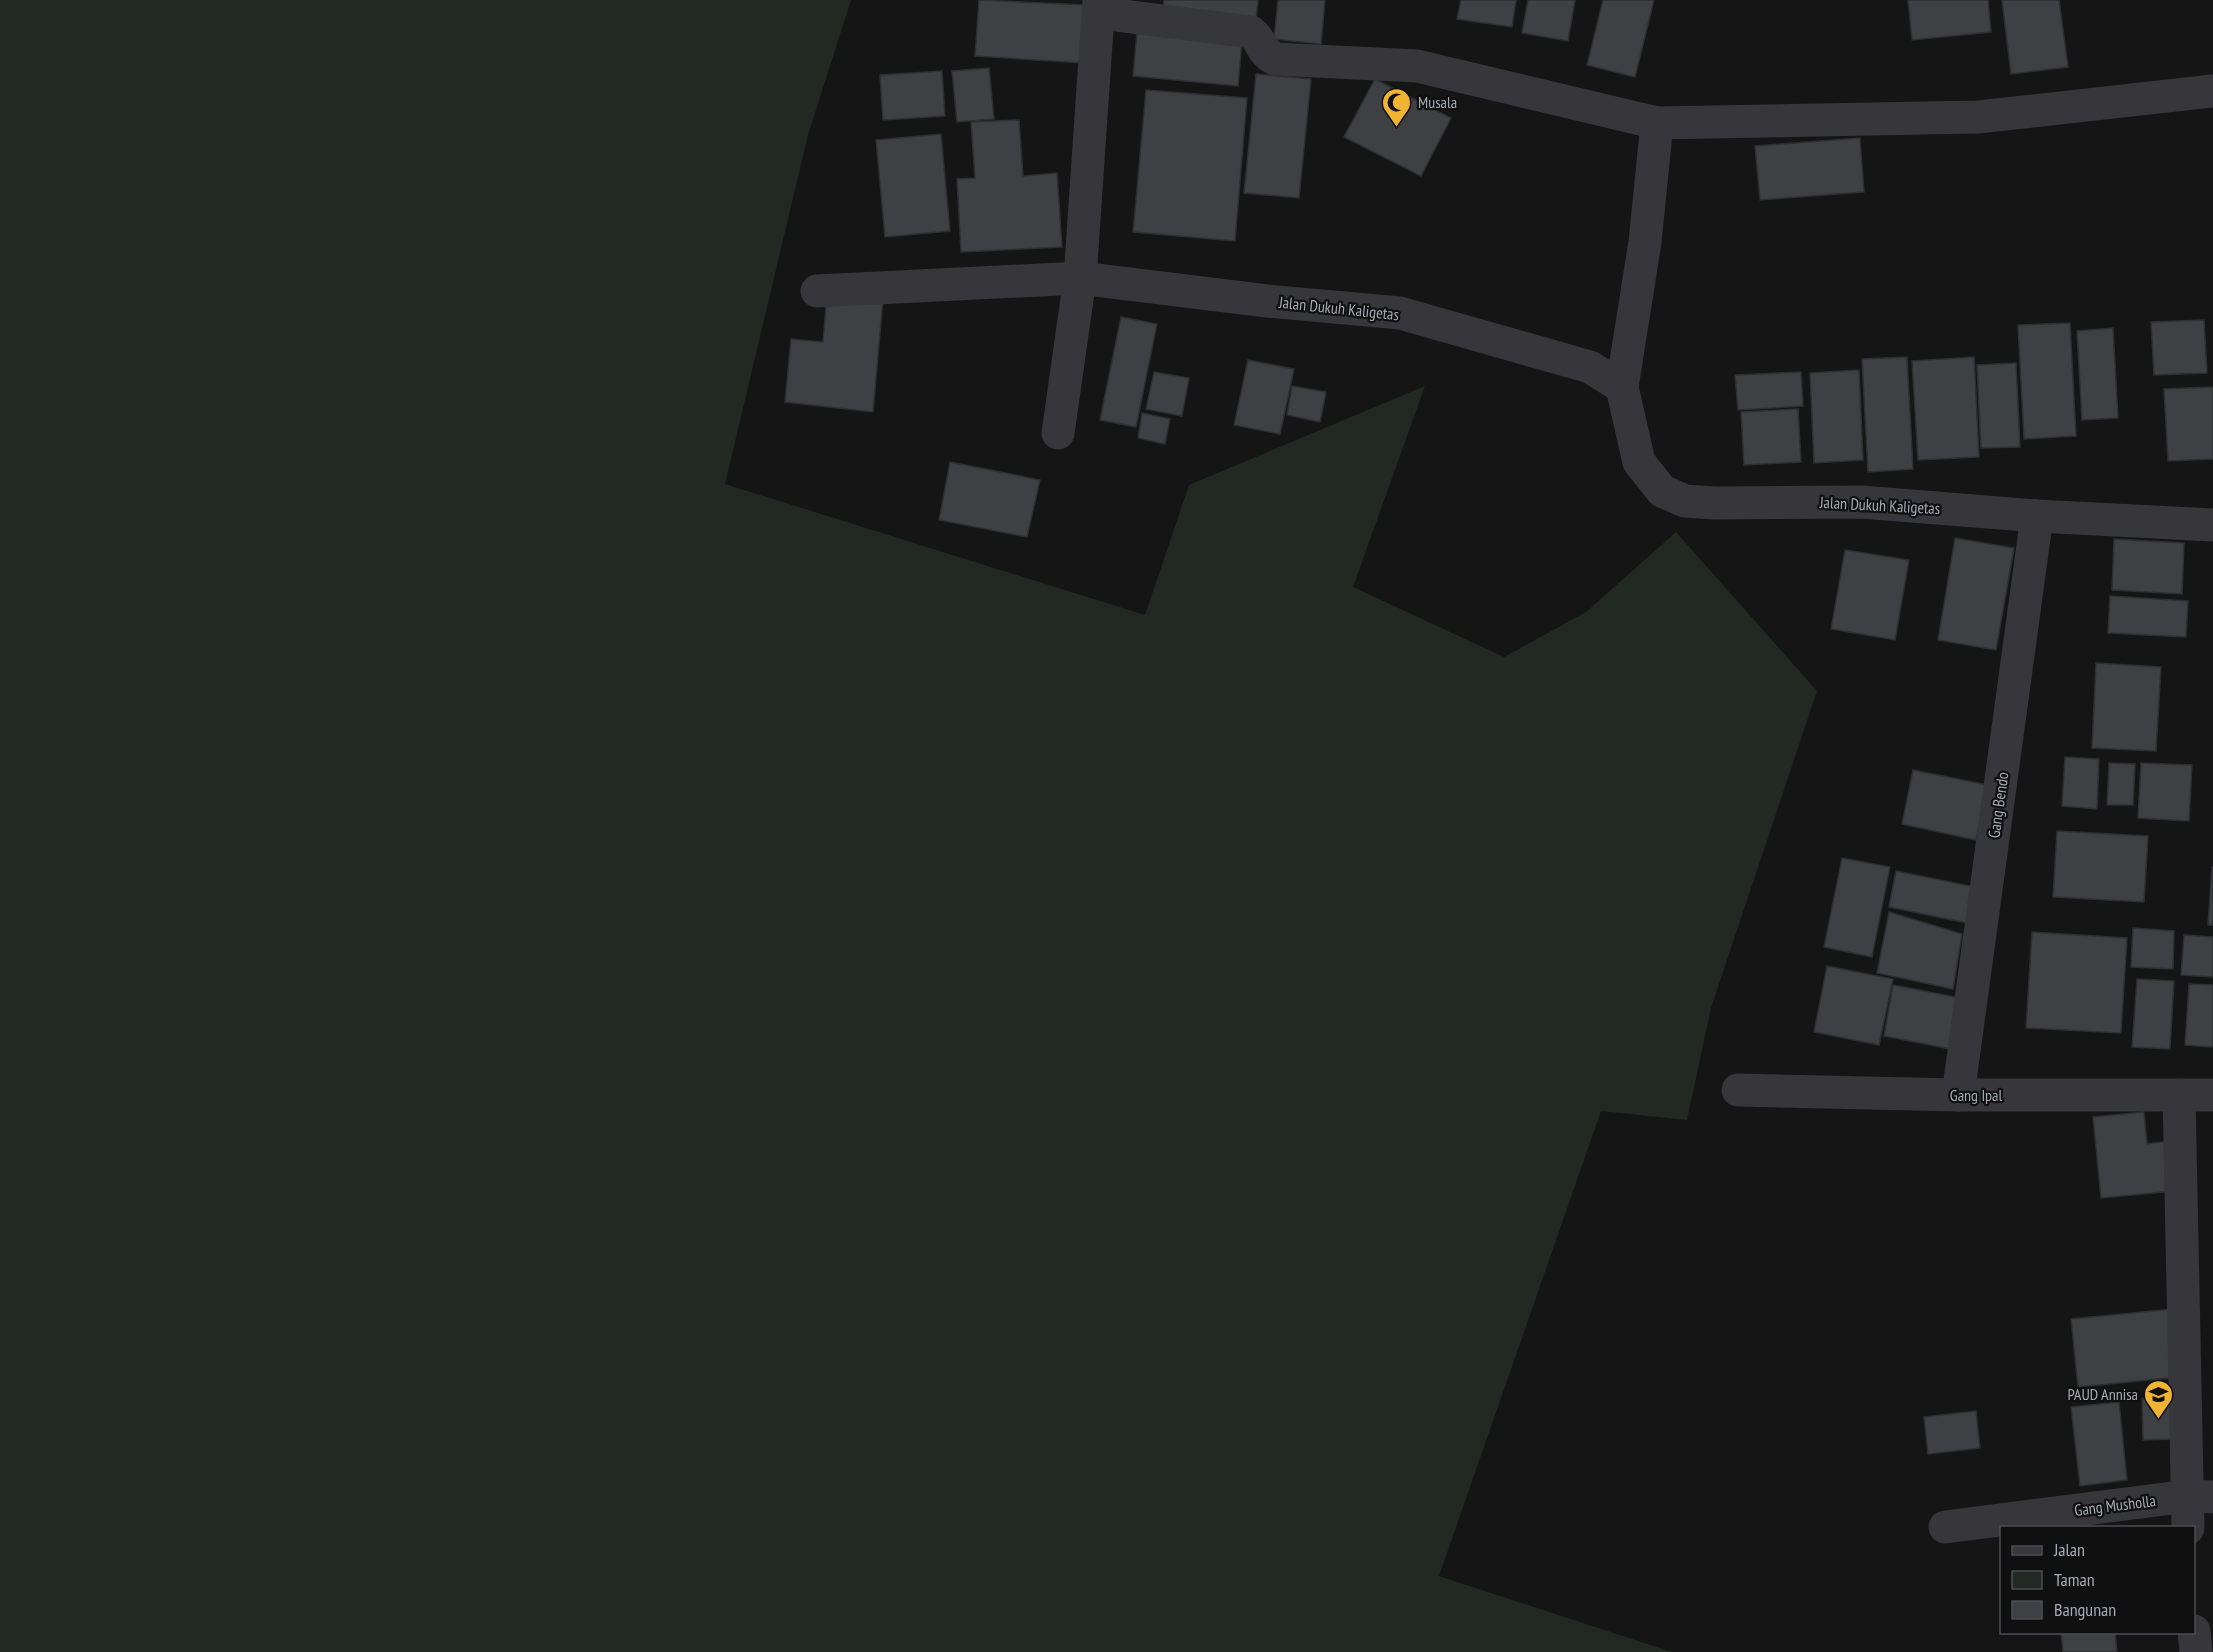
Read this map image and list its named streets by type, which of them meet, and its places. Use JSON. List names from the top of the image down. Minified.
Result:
{"streets":{"street":["Jalan Dukuh Kaligetas","Gang Bendo","Gang Ipal","Gang Musholla"]},"crossings":[["Jalan Dukuh Kaligetas","Gang Bendo"],["Gang Bendo","Gang Ipal"]],"places":{"mosque":["Musala"],"school or university":["PAUD Annisa"]},"legend":["Jalan","Taman","Bangunan"]}
